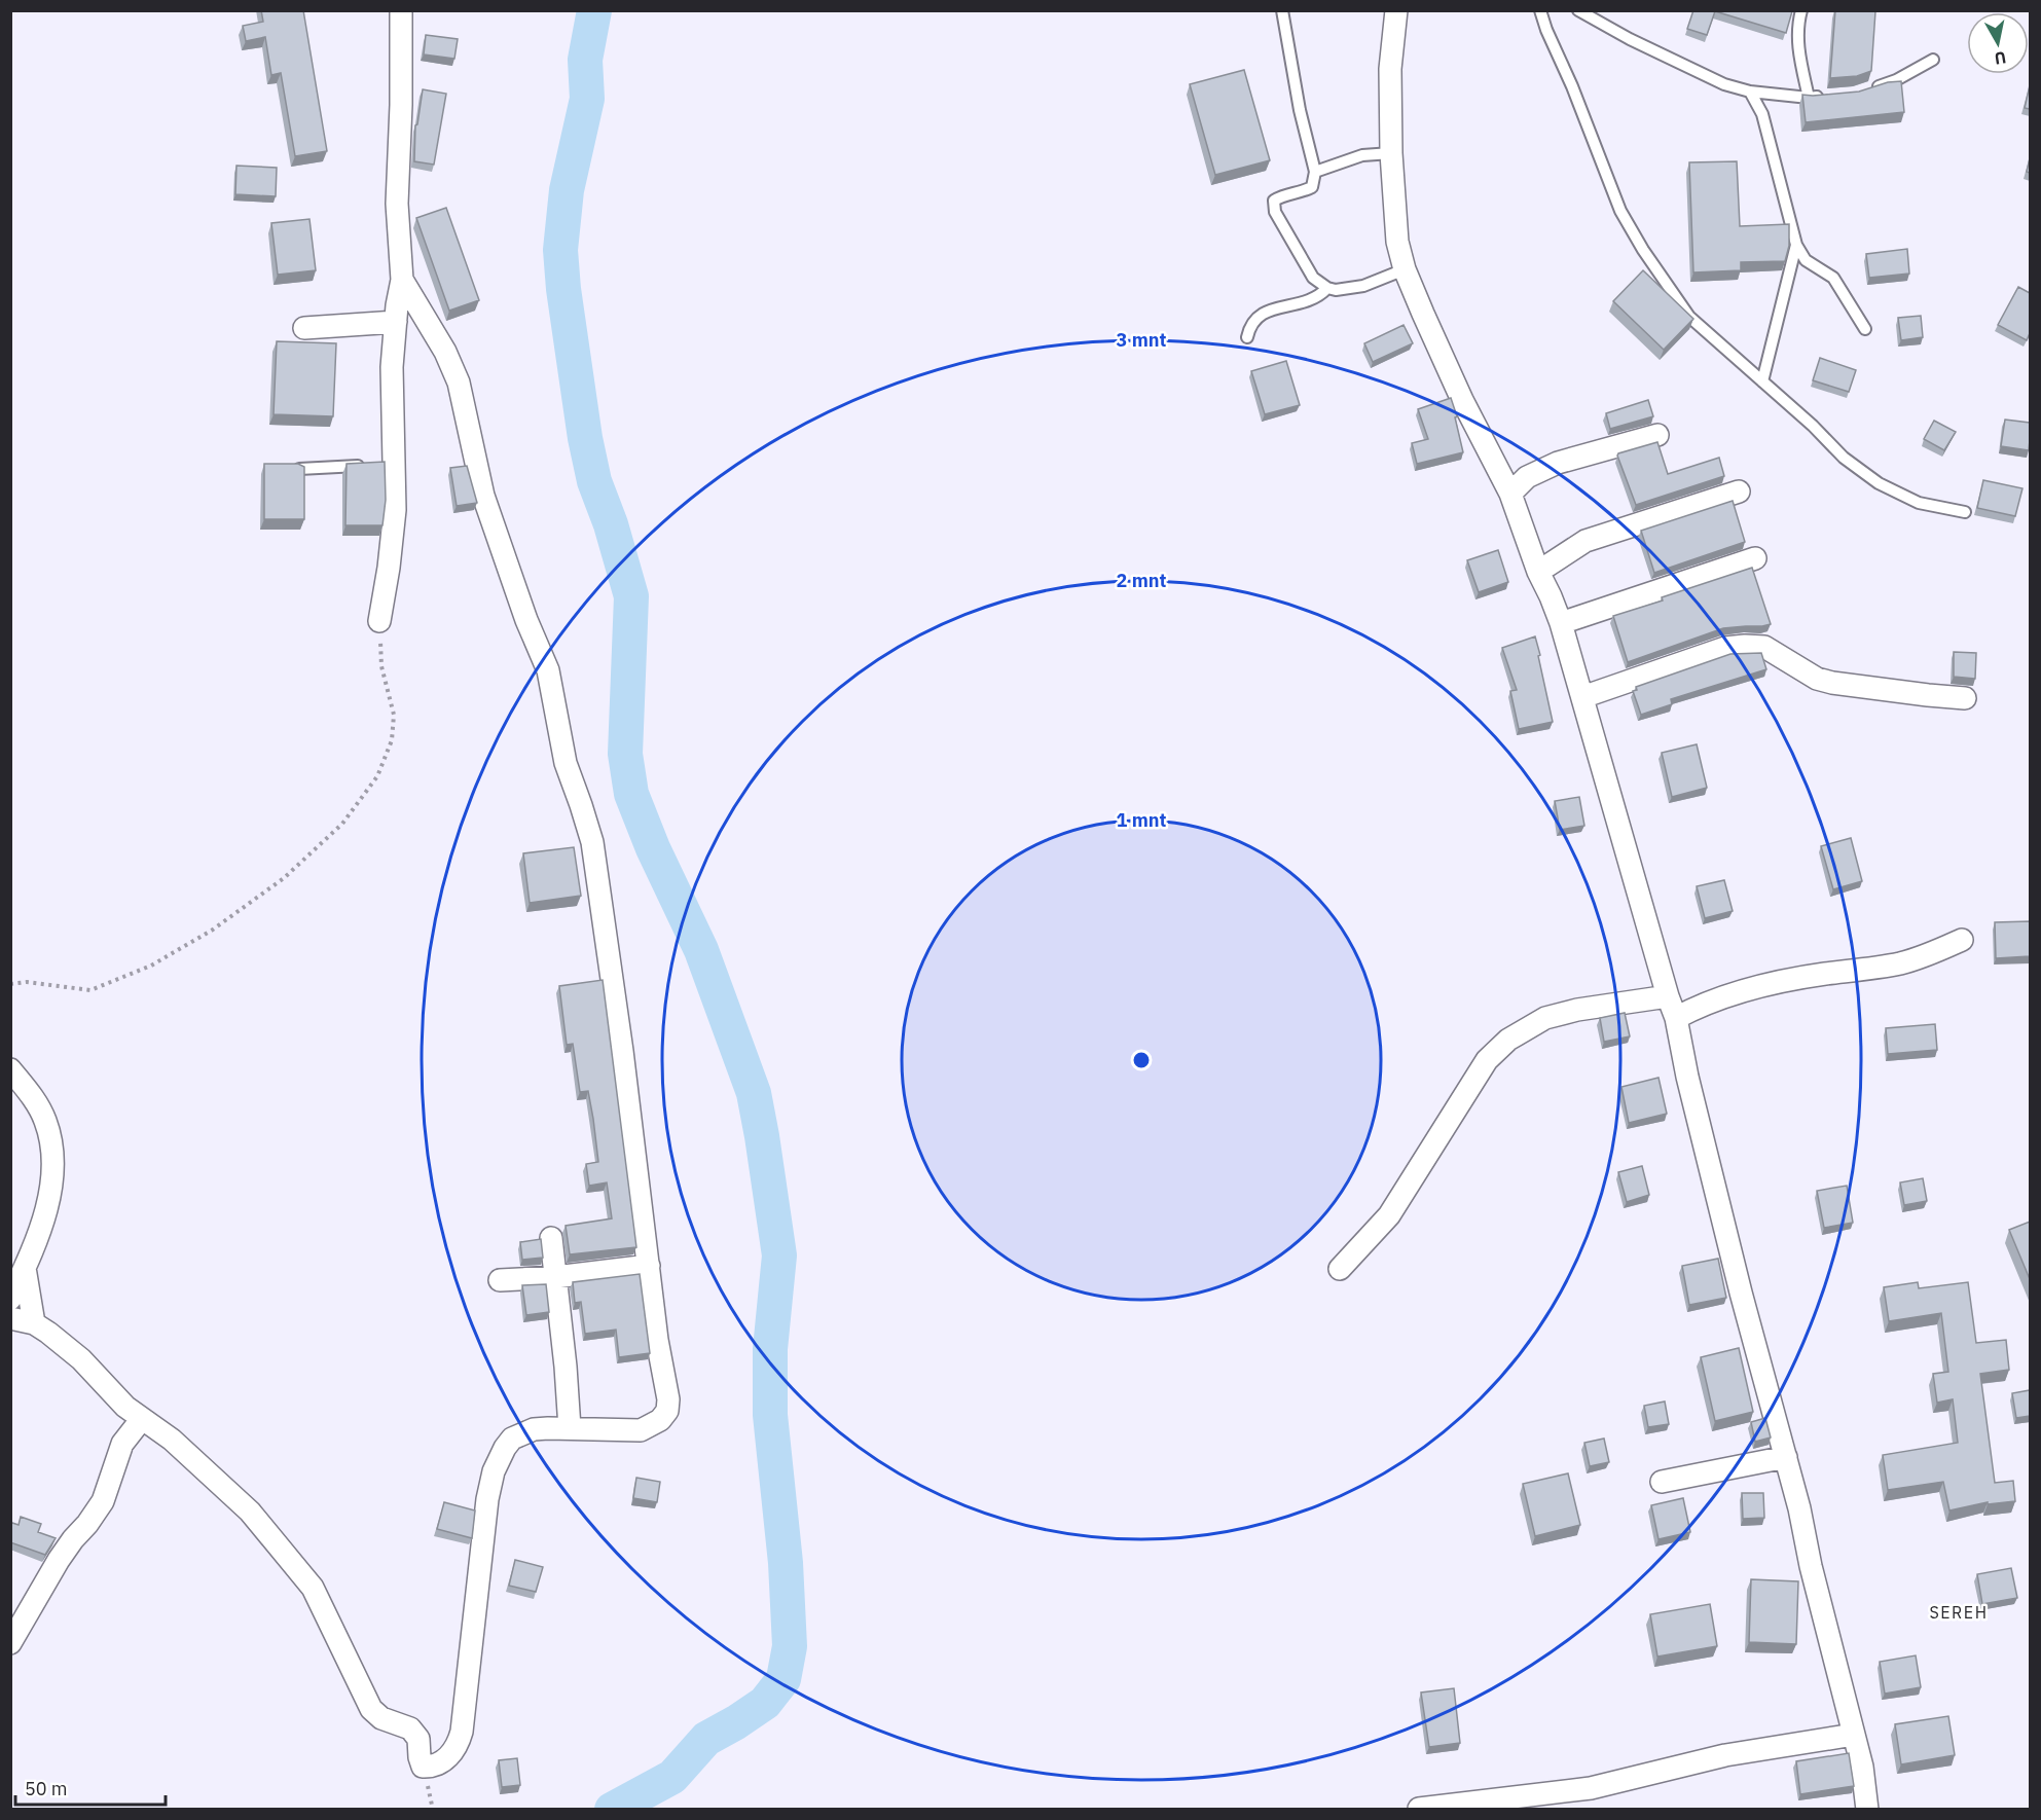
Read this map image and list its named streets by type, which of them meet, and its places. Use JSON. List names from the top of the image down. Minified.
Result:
{"districts":["SEREH"],"scale_bar":"50 m","north":"bottom","rings":["3 mnt","2 mnt","1 mnt"]}
